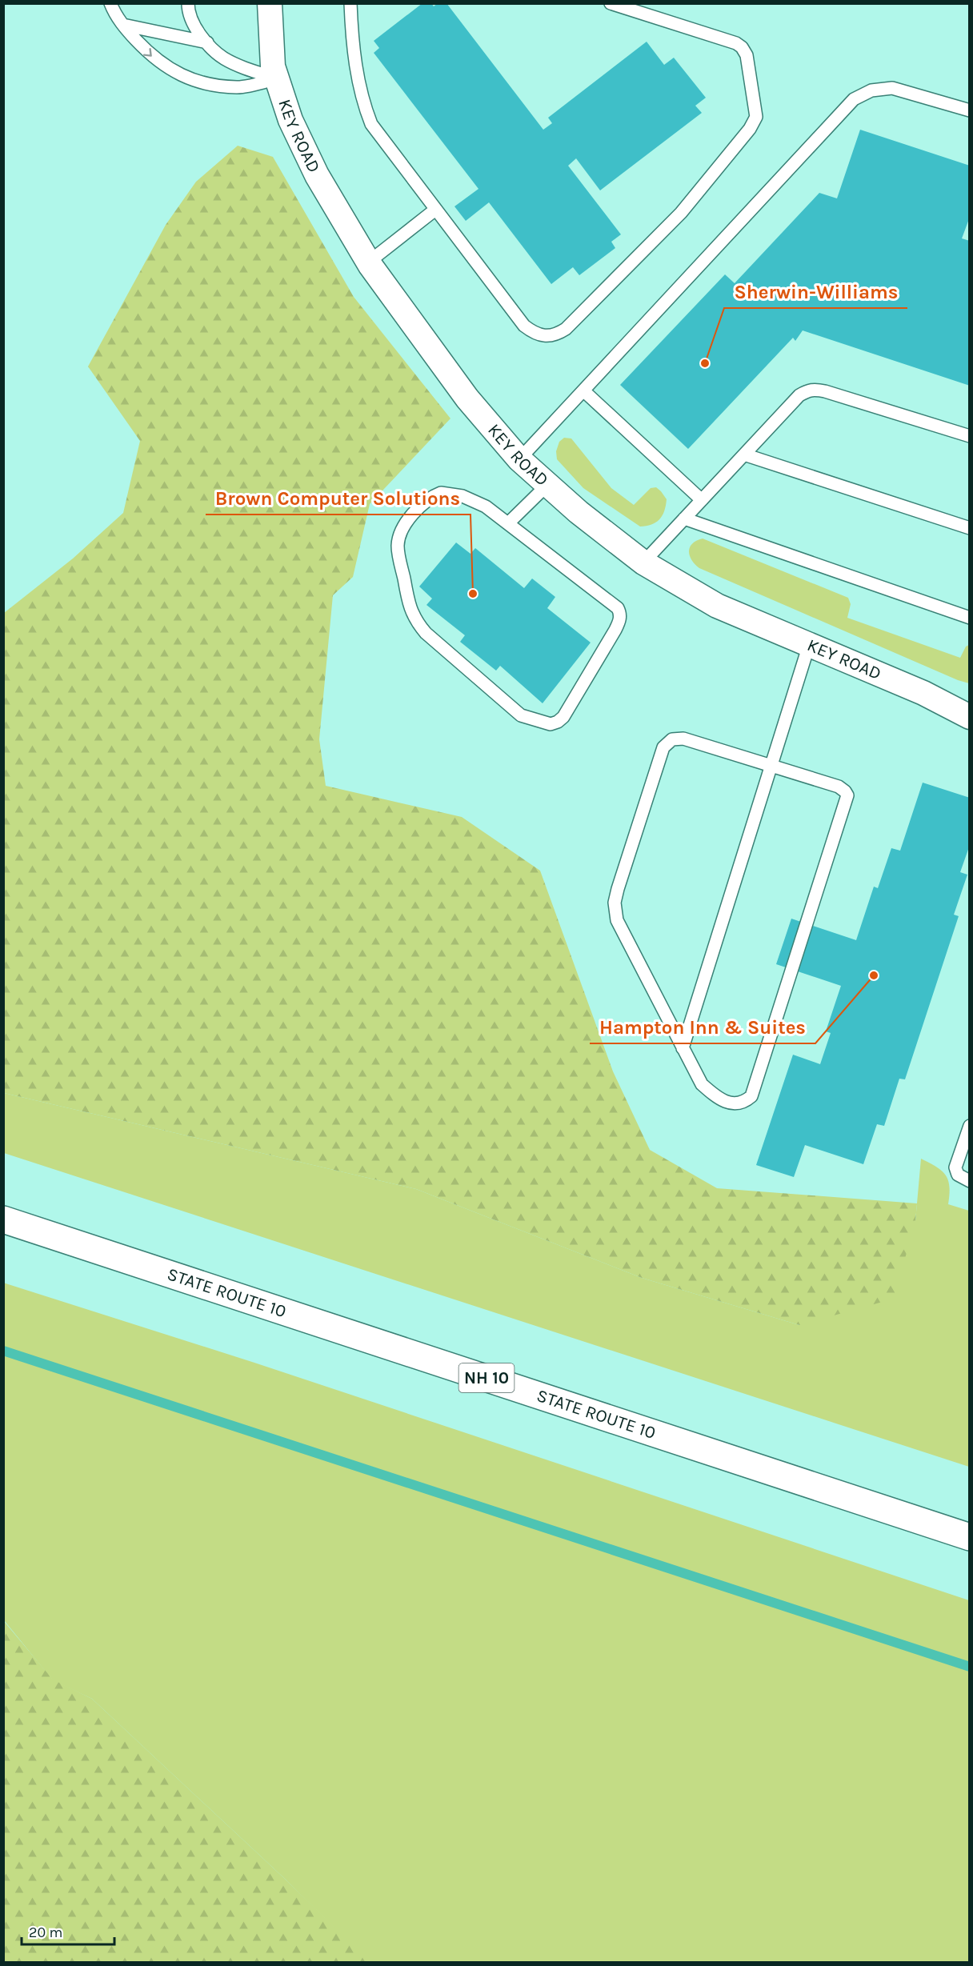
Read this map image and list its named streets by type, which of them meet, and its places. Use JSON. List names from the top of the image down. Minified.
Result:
{"streets":{"highway":["STATE ROUTE 10","NH 10"],"street":["KEY ROAD"]},"places":["Sherwin-Williams","Brown Computer Solutions","Hampton Inn & Suites"],"scale_bar":"20 m"}
